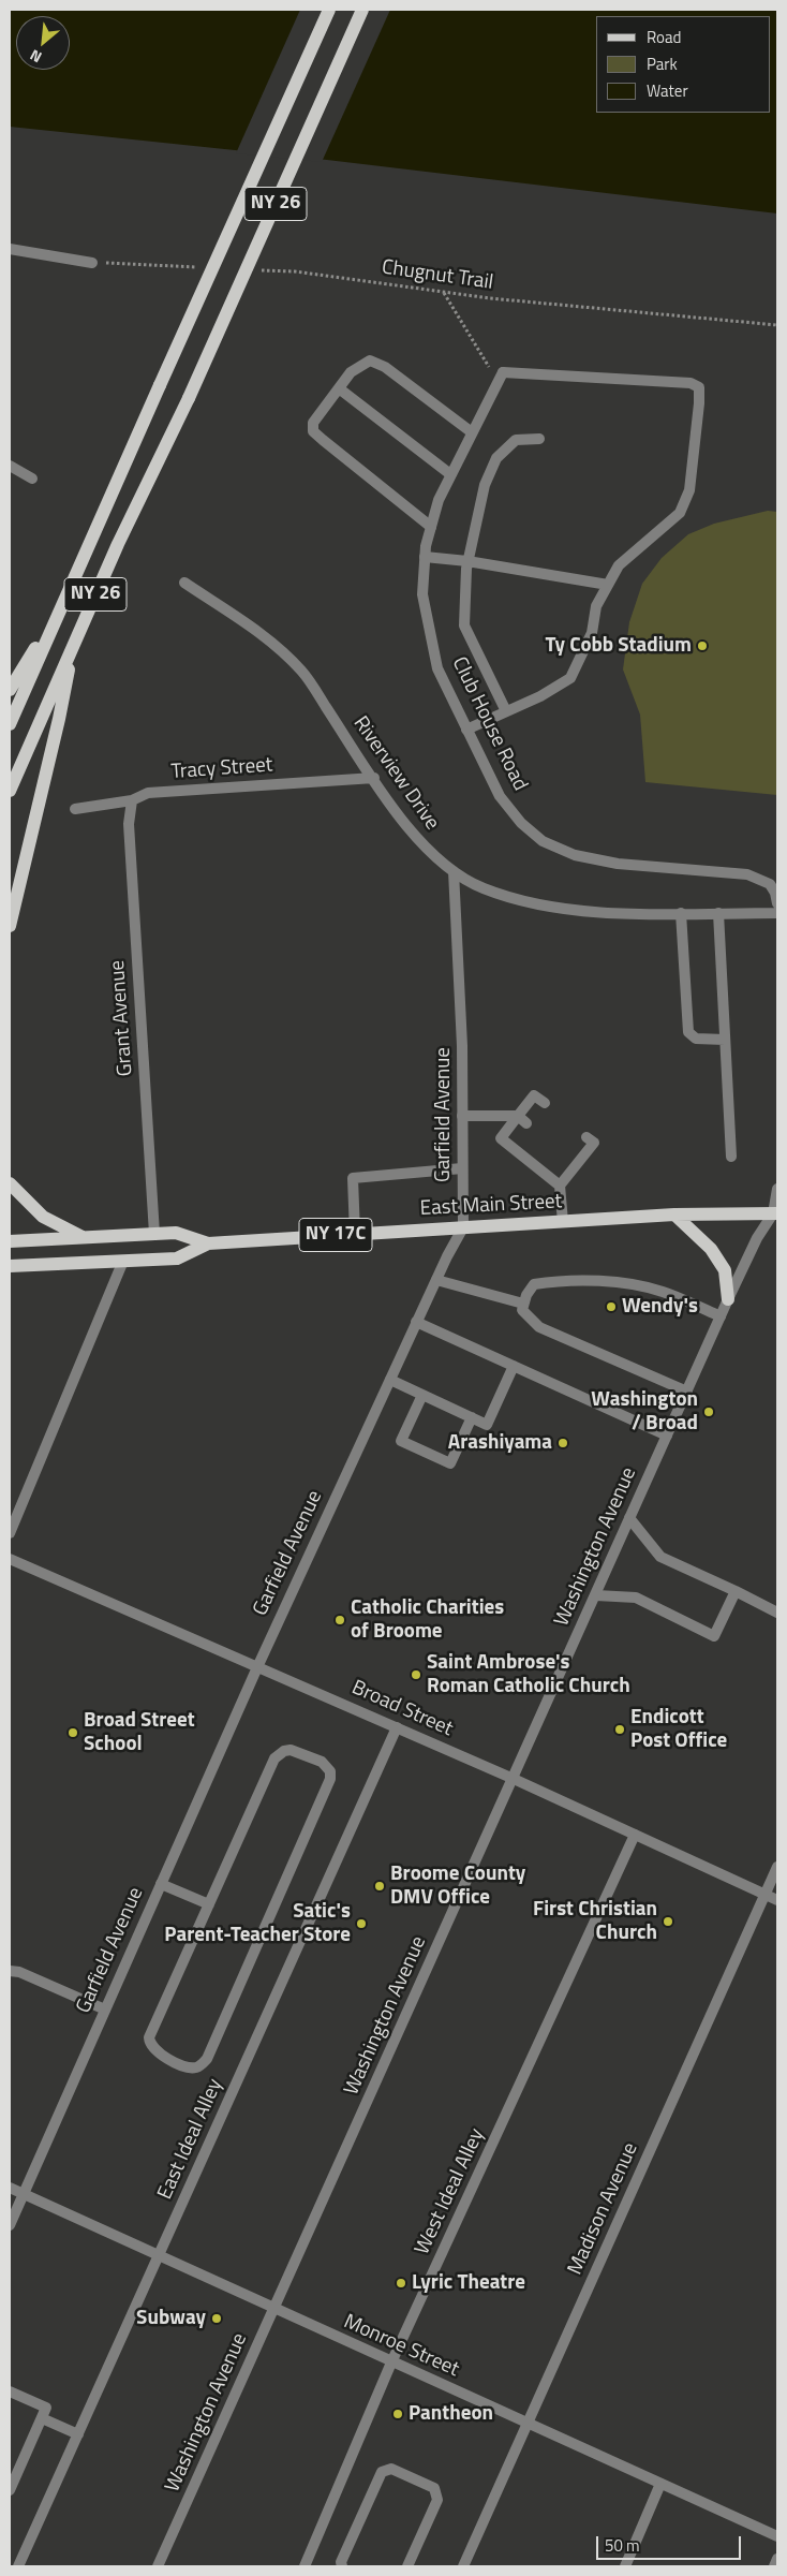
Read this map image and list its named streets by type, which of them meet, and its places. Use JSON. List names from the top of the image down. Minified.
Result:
{"streets":{"main road":["NY 26","East Main Street","NY 17C"],"street":["Club House Road","Tracy Street","Riverview Drive","Grant Avenue","Garfield Avenue","Washington Avenue","Broad Street","East Ideal Alley","West Ideal Alley","Madison Avenue","Monroe Street"],"path":["Chugnut Trail"]},"crossings":[["Tracy Street","Riverview Drive"],["Tracy Street","Grant Avenue"],["Riverview Drive","Garfield Avenue"],["Grant Avenue","East Main Street"],["Garfield Avenue","East Main Street"],["Garfield Avenue","Broad Street"],["Garfield Avenue","Monroe Street"],["East Main Street","Washington Avenue"],["Washington Avenue","Broad Street"],["Washington Avenue","Monroe Street"],["Broad Street","East Ideal Alley"],["Broad Street","West Ideal Alley"],["Broad Street","Madison Avenue"],["East Ideal Alley","Monroe Street"],["West Ideal Alley","Monroe Street"],["Madison Avenue","Monroe Street"]],"places":["Ty Cobb Stadium","Wendy's","Washington / Broad","Arashiyama","Catholic Charities of Broome","Saint Ambrose's Roman Catholic Church","Endicott Post Office","Broad Street School","Broome County DMV Office","First Christian Church","Satic's Parent-Teacher Store","Lyric Theatre","Subway","Pantheon"],"legend":["Road","Park","Water"],"scale_bar":"50 m","north":"bottom left"}
